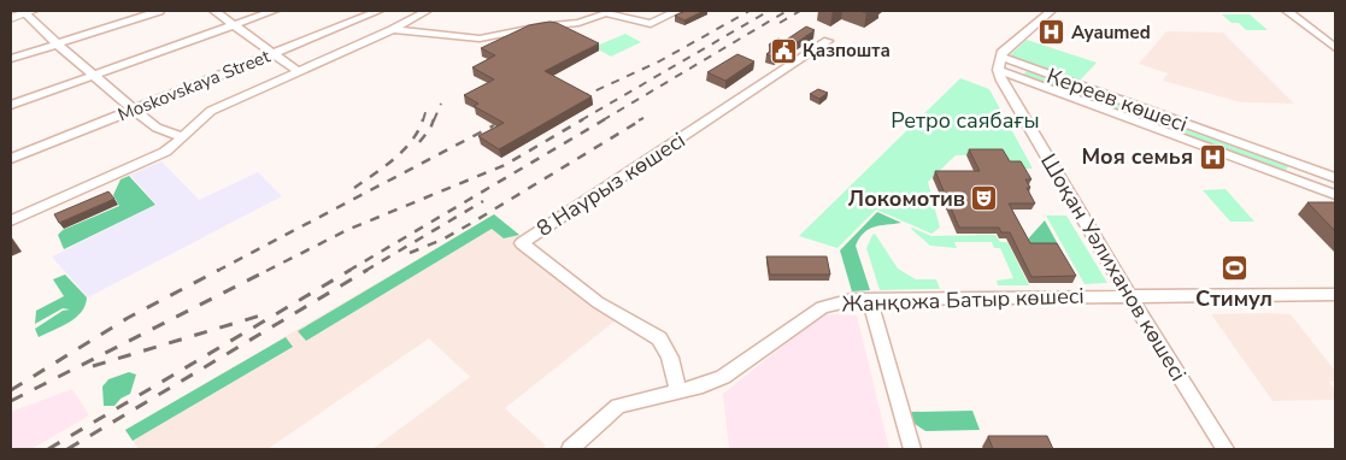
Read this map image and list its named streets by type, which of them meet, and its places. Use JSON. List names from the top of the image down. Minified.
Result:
{"streets":{"street":["Moskovskaya Street","Кереев көшесі","8 Наурыз көшесі","Шоқан Уәлиханов көшесі","Жанқожа Батыр көшесі"]},"crossings":[["Кереев көшесі","Шоқан Уәлиханов көшесі"],["8 Наурыз көшесі","Жанқожа Батыр көшесі"],["Шоқан Уәлиханов көшесі","Жанқожа Батыр көшесі"]],"parks":["Ретро саябағы"],"places":{"hospital":["Ayaumed","Моя семья"],"public building":["Қазпошта"],"theatre":["Локомотив"],"sports":["Стимул"]}}
